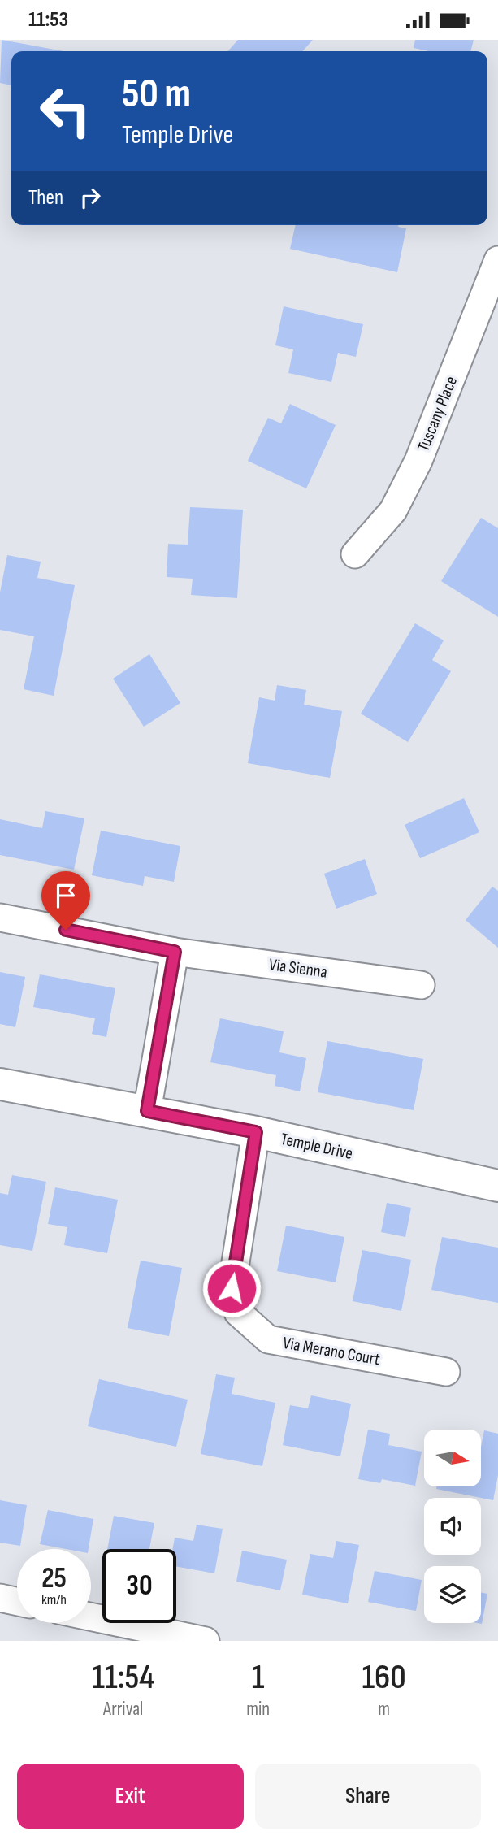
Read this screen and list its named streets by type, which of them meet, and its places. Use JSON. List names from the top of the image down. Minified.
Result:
{"streets":{"street":["Tuscany Place","Via Sienna","Temple Drive","Via Merano Court"]},"crossings":[["Temple Drive","Via Merano Court"]],"north":"right","page":{"status":"11:53","turn":["50 m","Temple Drive"],"then":"Then","speed":"25 km/h","limit":"30","eta":["11:54","Arrival","1","min","160","m"],"buttons":["Exit","Share"]}}
